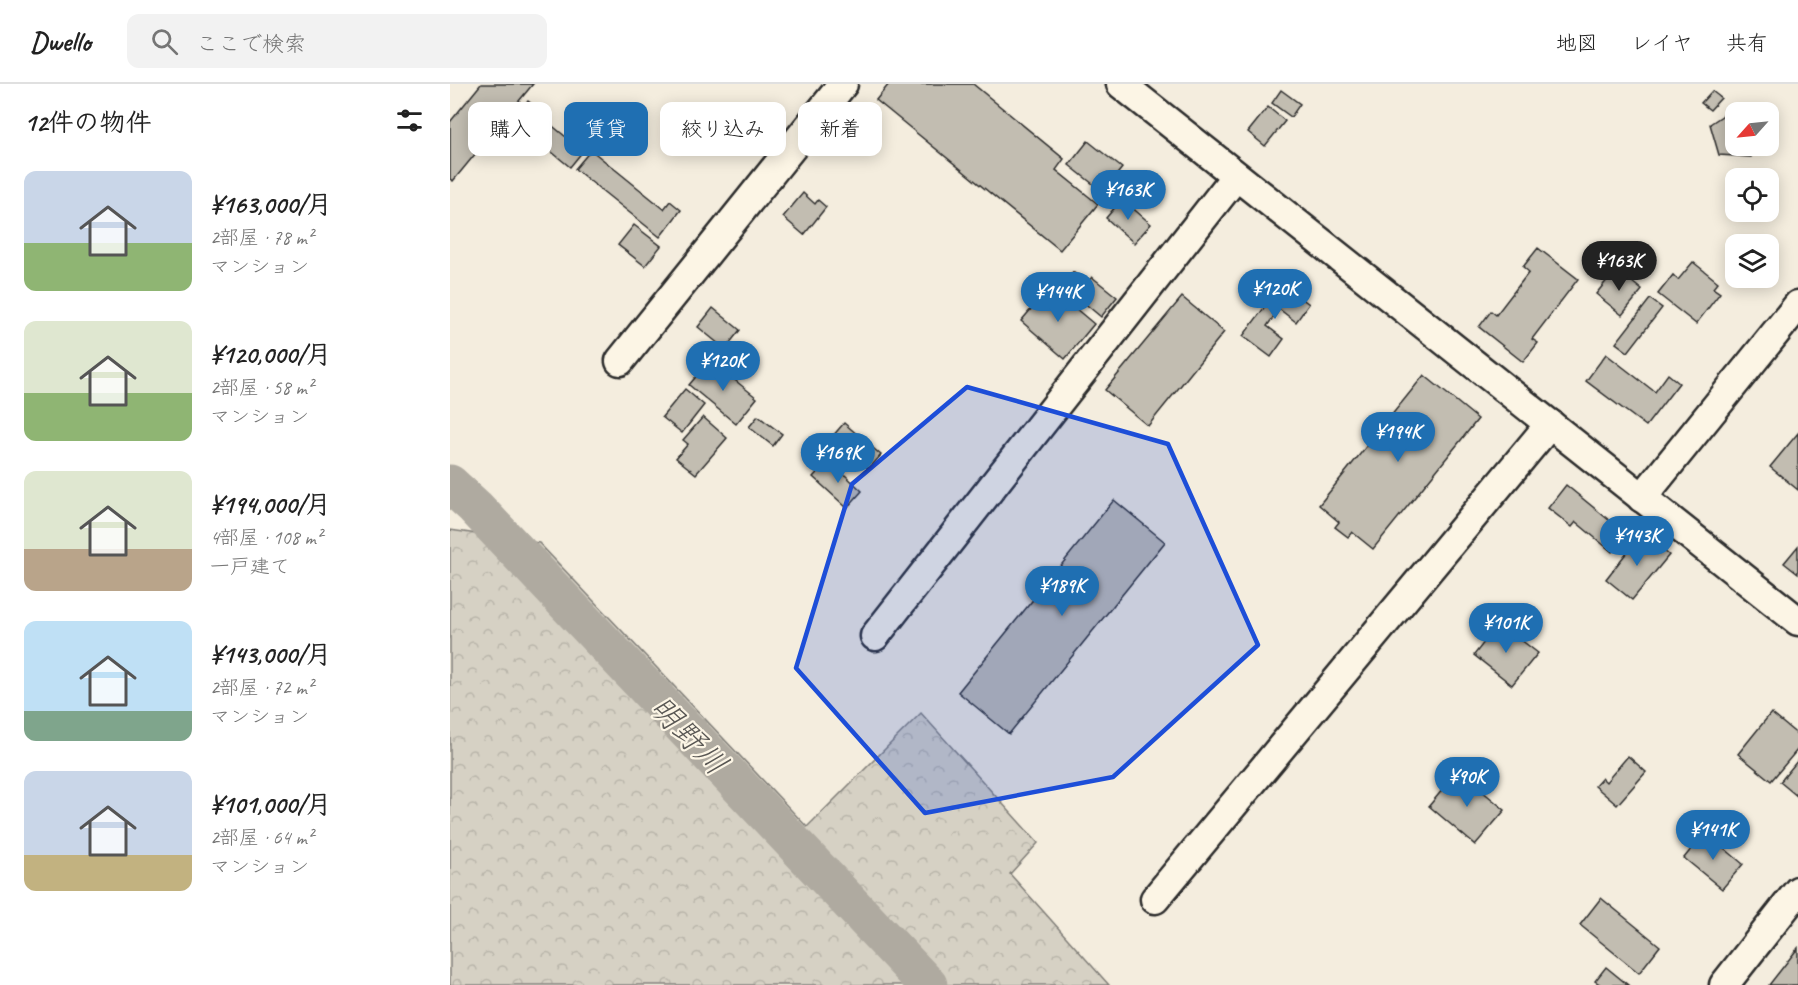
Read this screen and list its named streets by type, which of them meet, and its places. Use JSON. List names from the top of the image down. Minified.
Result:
{"water":["明野川"],"north":"bottom left","page":{"header":"Dwello","search":"ここで検索","nav":["地図","レイヤ","共有"],"heading":"12件の物件","chip":["購入","賃貸","絞り込み","新着"],"list":[{"name":"¥163,000/月","note":"2部屋 · 78 m² · マンション"},{"name":"¥120,000/月","note":"2部屋 · 58 m² · マンション"},{"name":"¥194,000/月","note":"4部屋 · 108 m² · 一戸建て"},{"name":"¥143,000/月","note":"2部屋 · 72 m² · マンション"},{"name":"¥101,000/月","note":"2部屋 · 64 m² · マンション"}],"price":["¥163K","¥163K","¥120K","¥144K","¥120K","¥194K","¥169K","¥143K","¥189K","¥101K","¥90K","¥141K"]}}
